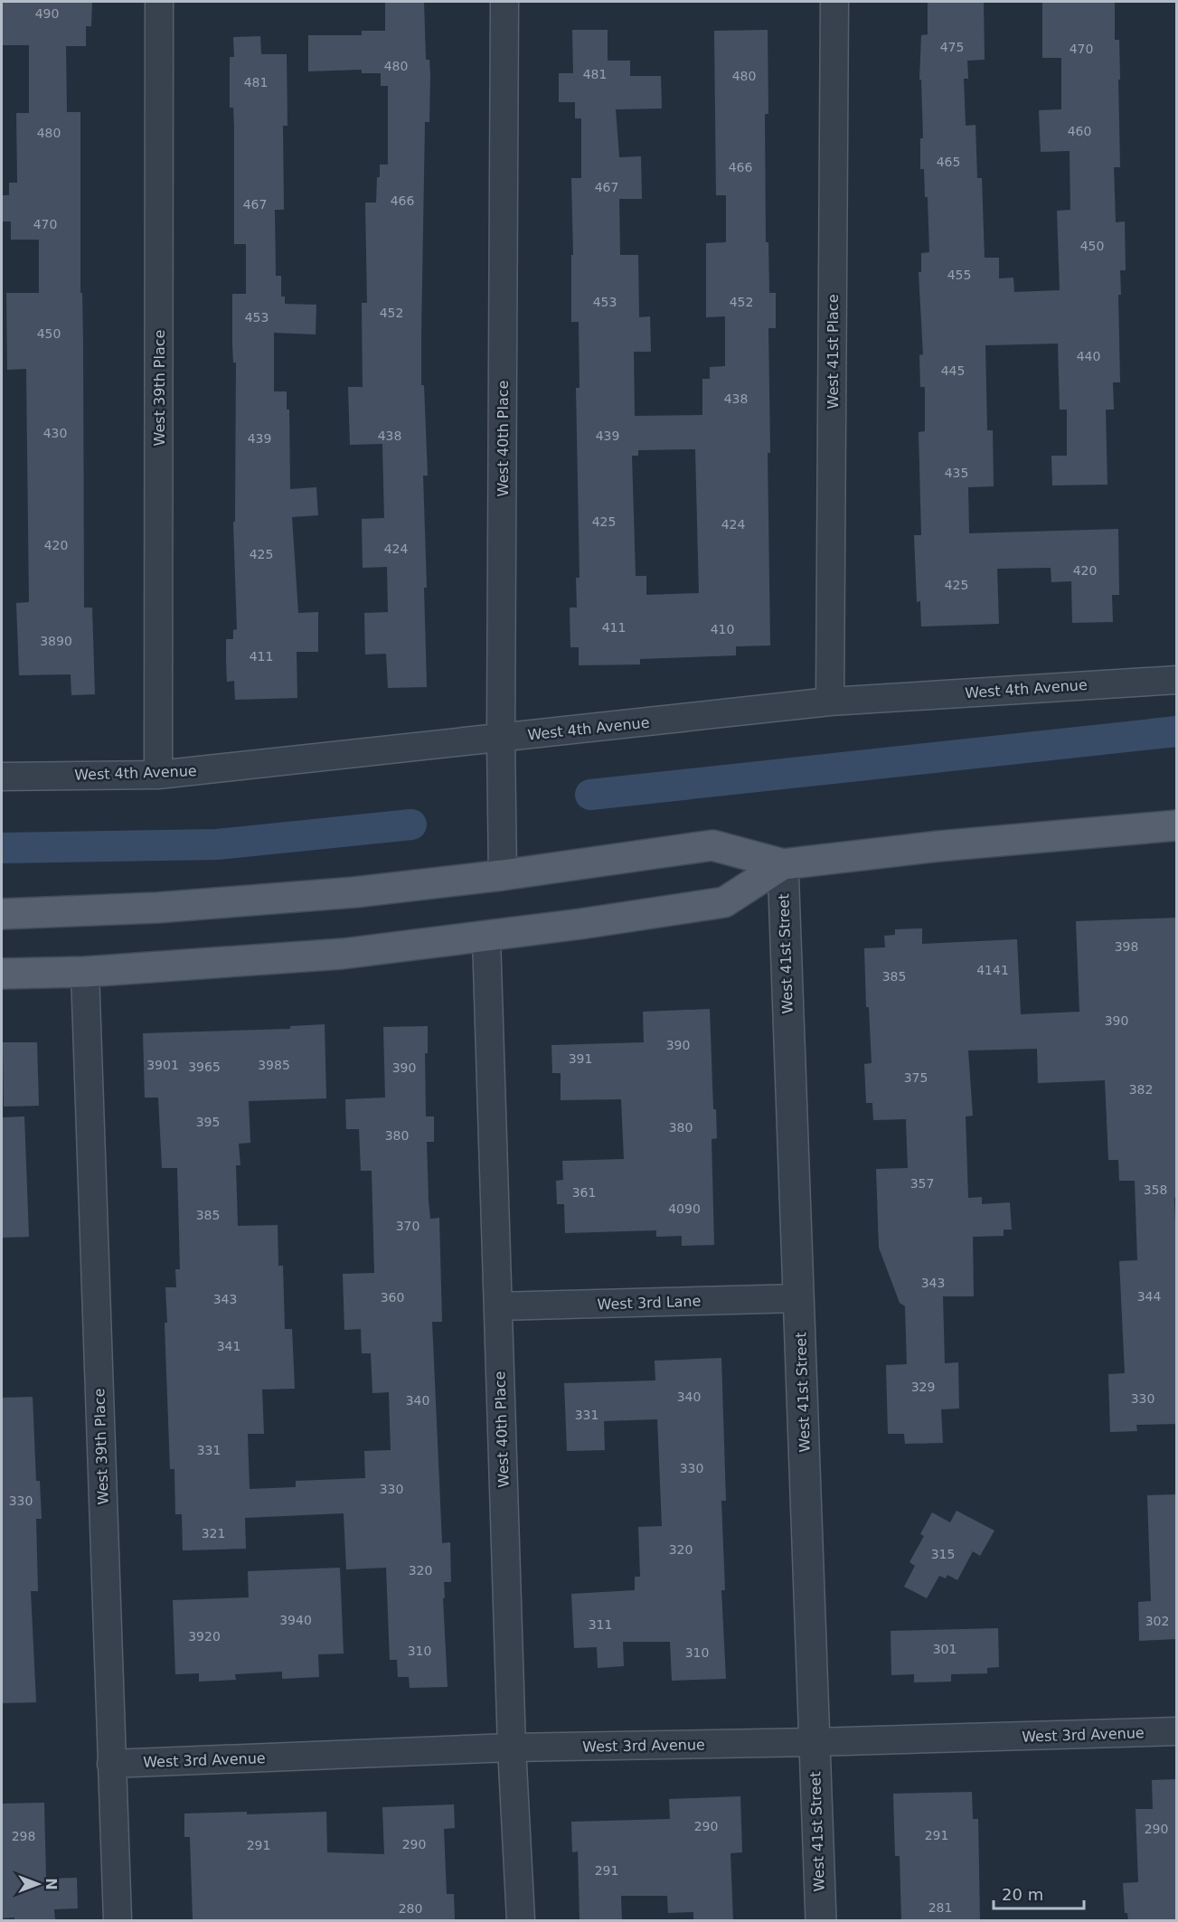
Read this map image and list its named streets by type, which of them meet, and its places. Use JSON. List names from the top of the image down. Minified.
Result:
{"streets":{"street":["West 41st Place","West 39th Place","West 40th Place","West 4th Avenue","West 41st Street","West 3rd Lane","West 3rd Avenue"]},"crossings":[["West 41st Place","West 4th Avenue"],["West 39th Place","West 4th Avenue"],["West 39th Place","West 3rd Avenue"],["West 40th Place","West 4th Avenue"],["West 40th Place","West 3rd Lane"],["West 40th Place","West 3rd Avenue"],["West 41st Street","West 3rd Lane"],["West 41st Street","West 3rd Avenue"]],"house_numbers":["490","475","470","480","481","480","481","460","480","465","466","467","466","467","470","450","455","453","452","452","453","450","440","445","438","430","438","439","439","435","425","424","420","424","425","420","425","411","410","3890","411","398","4141","385","390","390","391","3901","3985","3965","390","375","382","395","380","380","357","358","361","4090","385","370","343","344","360","343","341","329","340","330","340","331","331","330","330","330","321","320","315","320","3940","302","311","3920","301","310","310","290","290","291","298","290","291","291","281","280"],"scale_bar":"20 m","north":"right"}
